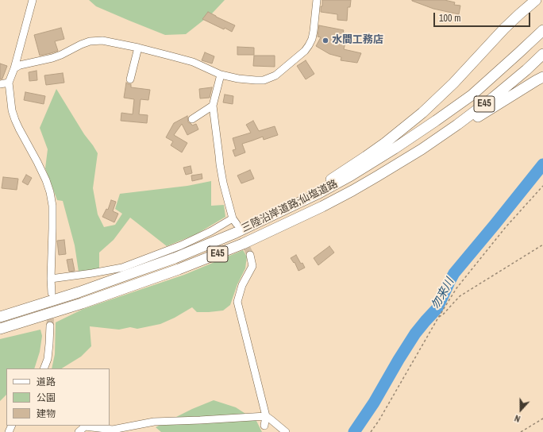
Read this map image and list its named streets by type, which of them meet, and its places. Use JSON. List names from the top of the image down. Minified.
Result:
{"streets":{"highway":["E45","三陸沿岸道路;仙塩道路"]},"water":["勿来川"],"places":["水間工務店"],"legend":["道路","公園","建物"],"scale_bar":"100 m","north":"bottom"}
